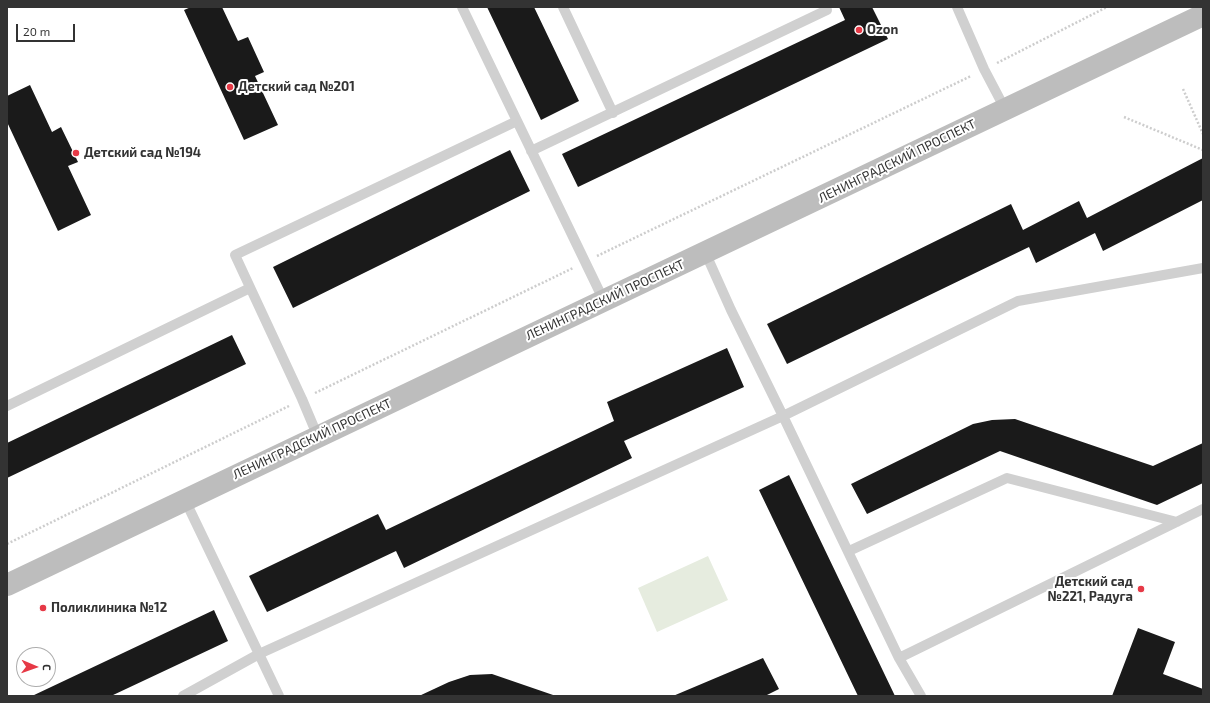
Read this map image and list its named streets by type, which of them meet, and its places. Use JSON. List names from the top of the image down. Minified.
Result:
{"streets":{"main road":["ЛЕНИНГРАДСКИЙ ПРОСПЕКТ"]},"places":["Ozon","Детский сад №201","Детский сад №194","Детский сад №221, Радуга","Поликлиника №12"],"scale_bar":"20 m","north":"right"}
